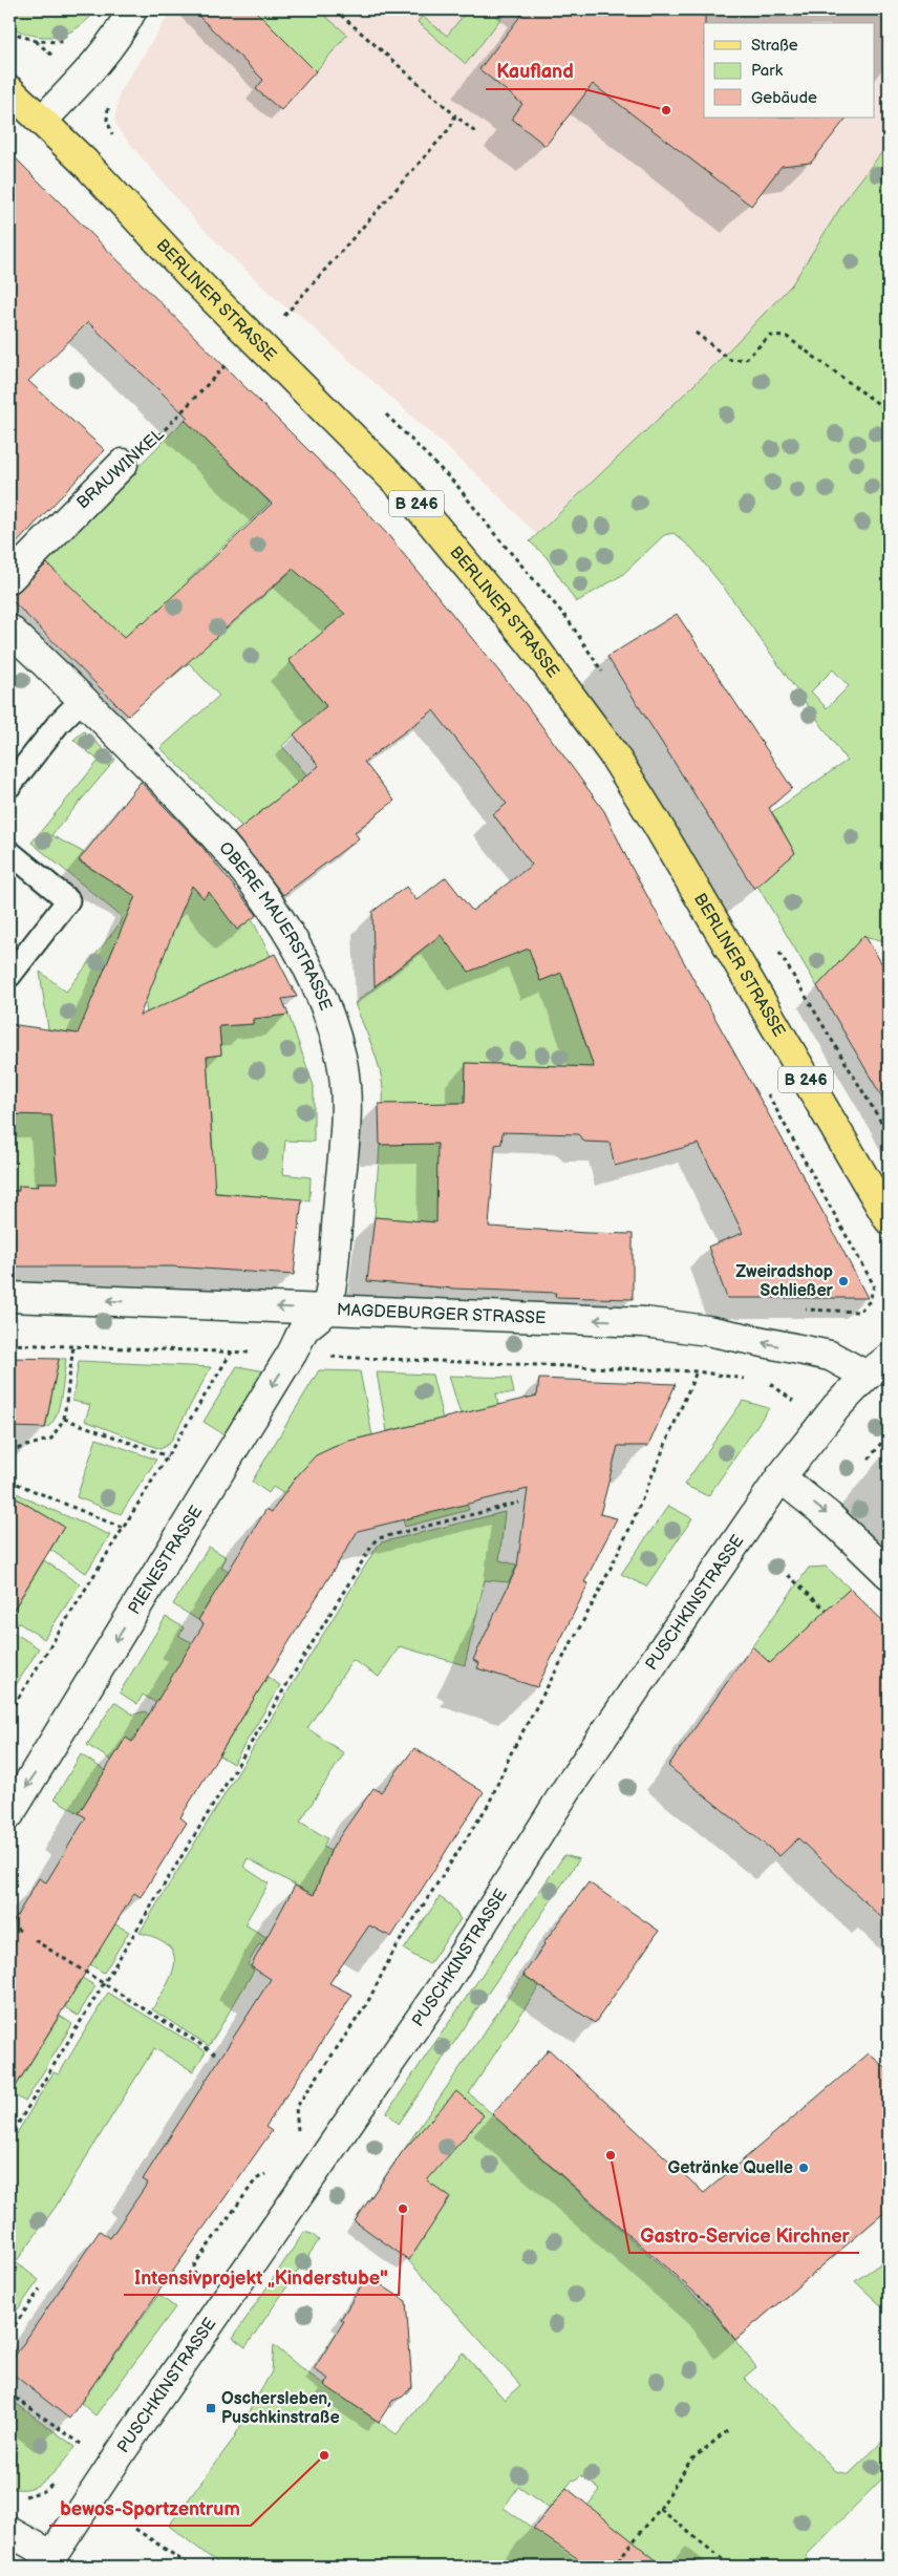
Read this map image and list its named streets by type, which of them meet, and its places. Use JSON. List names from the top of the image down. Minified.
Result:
{"streets":{"main road":["BERLINER STRASSE","B 246"],"street":["BRAUWINKEL","OBERE MAUERSTRASSE","MAGDEBURGER STRASSE","PIENESTRASSE","PUSCHKINSTRASSE"]},"crossings":[["BERLINER STRASSE","BRAUWINKEL"],["OBERE MAUERSTRASSE","MAGDEBURGER STRASSE"],["OBERE MAUERSTRASSE","PIENESTRASSE"],["MAGDEBURGER STRASSE","PIENESTRASSE"],["MAGDEBURGER STRASSE","PUSCHKINSTRASSE"]],"one_way":["MAGDEBURGER STRASSE","PIENESTRASSE"],"places":{"other":["Kaufland","Zweiradshop Schließer","Gastro-Service Kirchner","Getränke Quelle","Intensivprojekt „Kinderstube\"","bewos-Sportzentrum"],"transit":["Oschersleben, Puschkinstraße"]},"legend":["Straße","Park","Gebäude"]}
